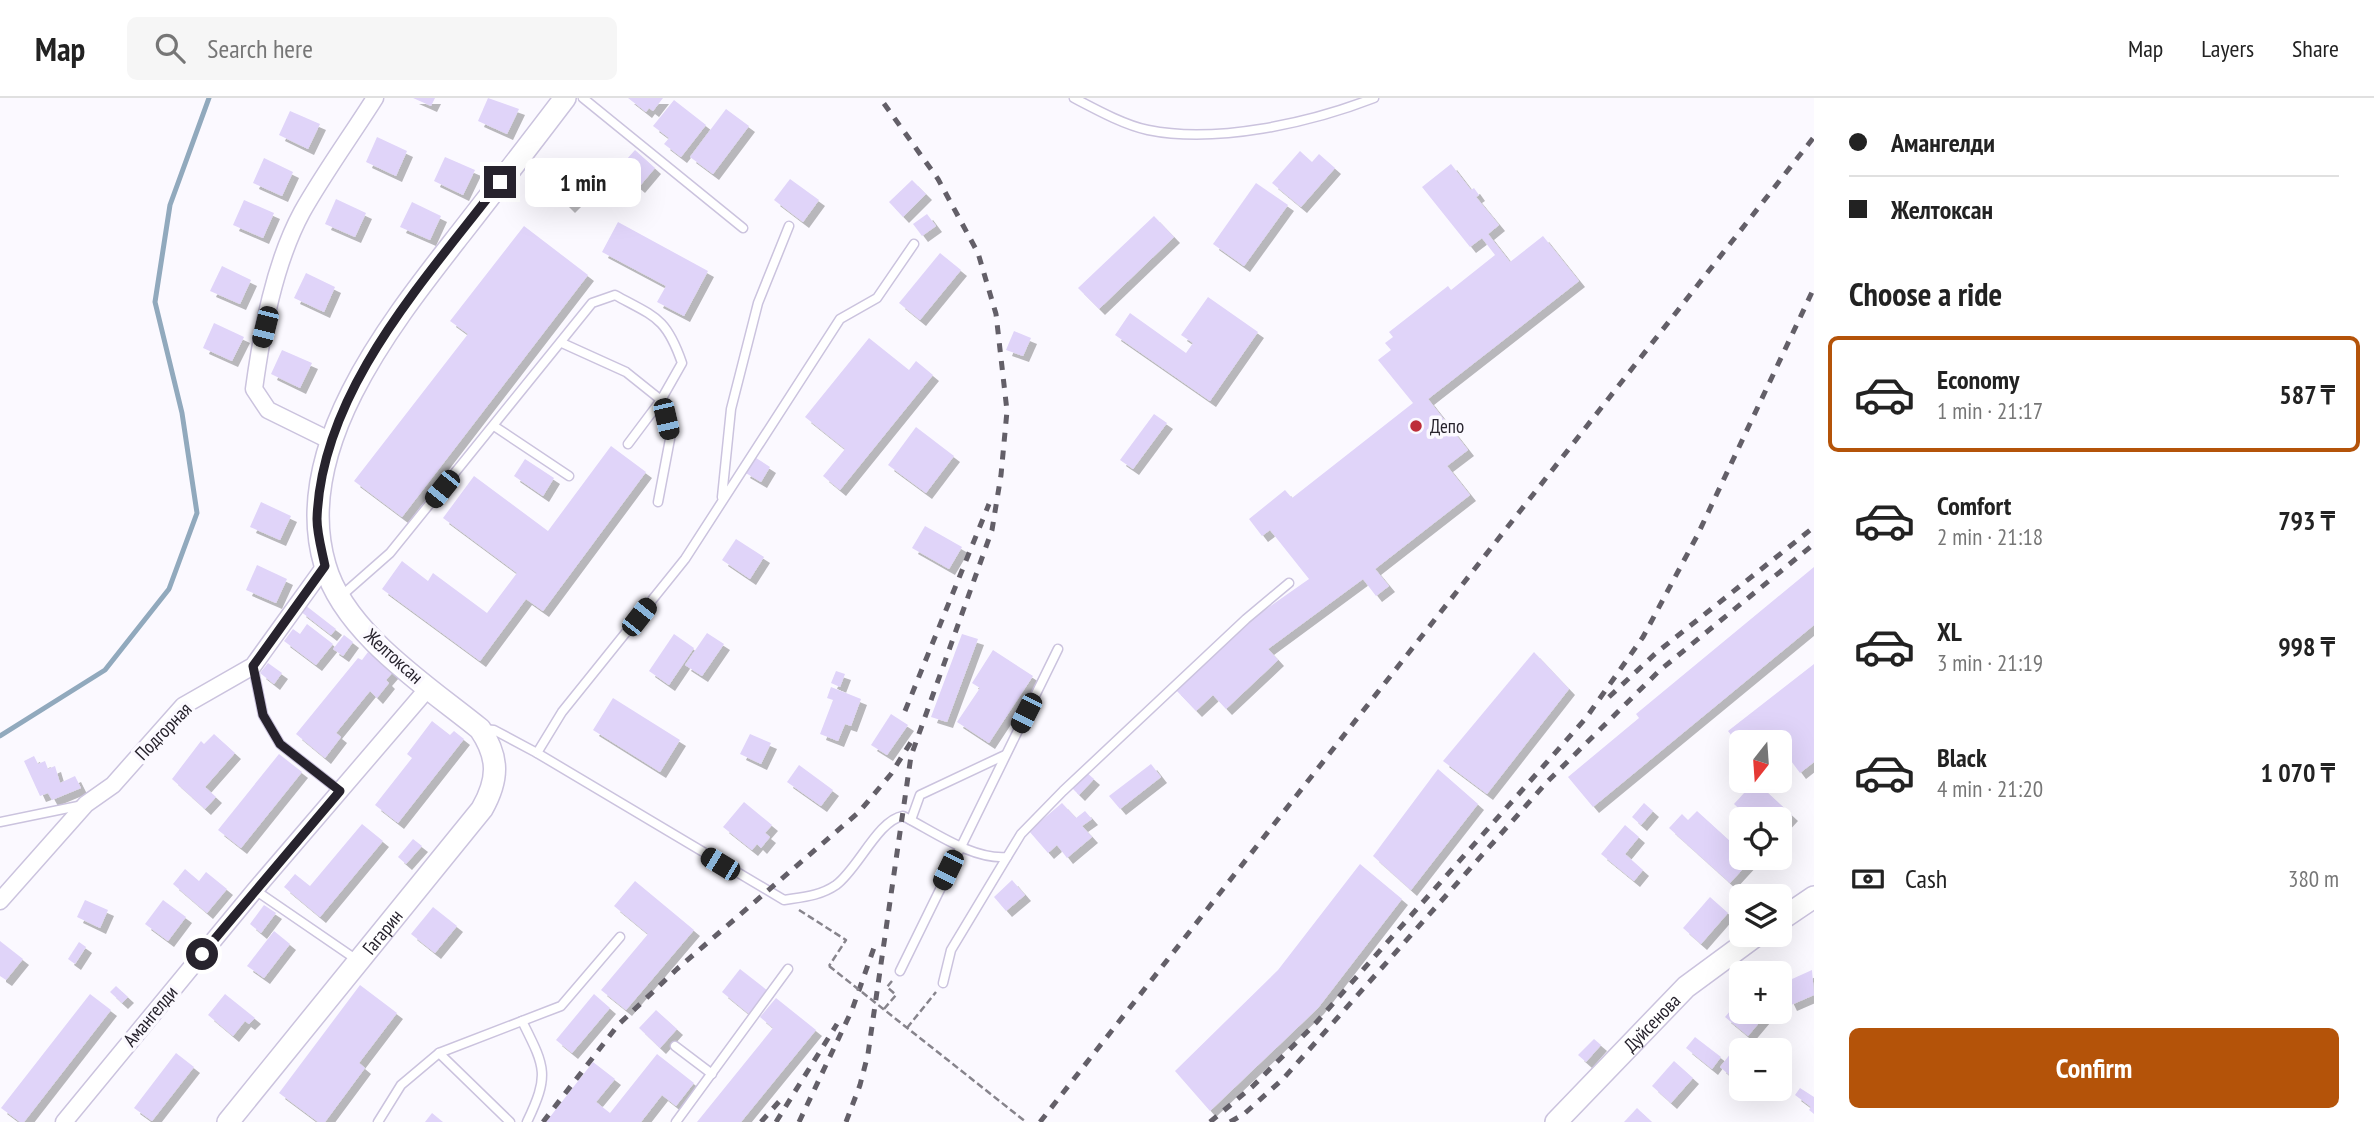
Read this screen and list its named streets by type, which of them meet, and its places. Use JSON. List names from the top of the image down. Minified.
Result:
{"streets":{"main road":["Желтоксан","Гагарин","Дуйсенова"],"street":["Подгорная","Амангелди"]},"crossings":[["Желтоксан","Подгорная"],["Желтоксан","Гагарин"],["Желтоксан","Амангелди"]],"places":["Депо"],"north":"bottom","page":{"header":"Map","search":"Search here","nav":["Map","Layers","Share"],"banner":["Амангелди","Желтоксан"],"bubble":"1 min","heading":"Choose a ride","list":[{"name":"Economy","note":"1 min · 21:17","value":"587 ₸"},{"name":"Comfort","note":"2 min · 21:18","value":"793 ₸"},{"name":"XL","note":"3 min · 21:19","value":"998 ₸"},{"name":"Black","note":"4 min · 21:20","value":"1 070 ₸"}],"map_buttons":["+","−"],"pay":["Cash","380 m"],"buttons":"Confirm"}}
